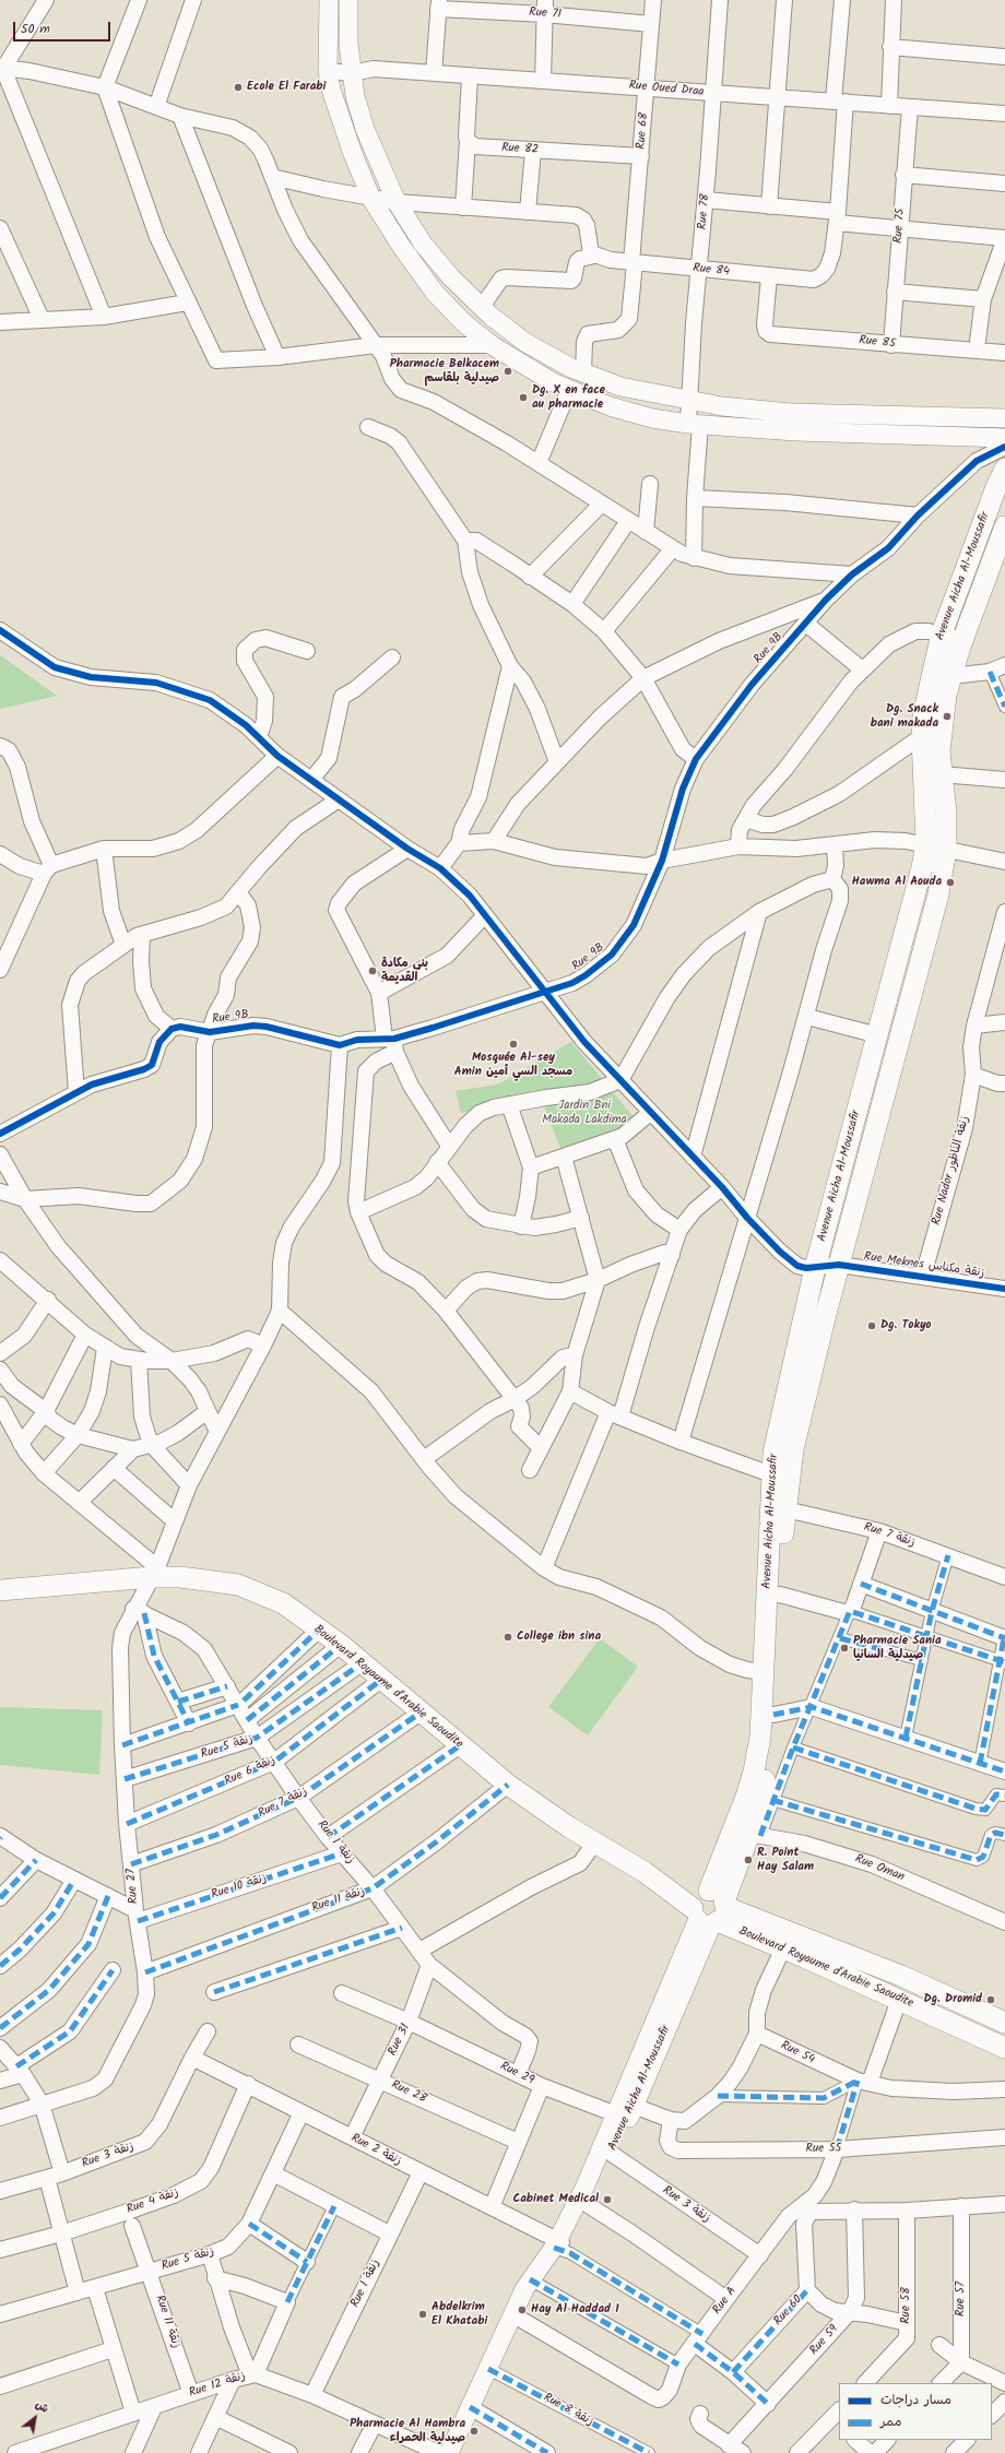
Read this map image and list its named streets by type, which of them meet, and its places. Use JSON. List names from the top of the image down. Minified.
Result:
{"streets":{"main road":["Avenue Aicha Al-Moussafir","Boulevard Royaume d'Arabie Saoudite"],"street":["Rue 71","Rue Oued Draa","Rue 68","Rue 82","Rue 78","Rue 75","Rue 84","Rue 85","Rue 9B","Rue Nador زنقة الناظور","Rue Meknes زنقة مكناس","Rue 7 زنقة","Rue 5 زنقة","Rue 6 زنقة","Rue 1 زنقة","Rue Oman","Rue 27","Rue 10 زنقة","Rue 11 زنقة","Rue 31","Rue 54","Rue 29","Rue 28","Rue 55","Rue 2 زنقة","Rue 3 زنقة","Rue 4 زنقة","Rue 57","Rue A","Rue 58","Rue 60","Rue 59","Rue 12 زنقة","Rue 8 زنقة"]},"crossings":[["Rue 71","Rue 68"],["Rue Oued Draa","Rue 68"],["Rue Oued Draa","Rue 78"],["Rue Oued Draa","Rue 75"],["Rue Oued Draa","Rue 84"],["Rue 68","Rue 82"],["Rue 68","Rue 84"],["Rue 78","Rue 84"],["Rue 75","Rue 85"],["Rue 84","Rue 85"],["Avenue Aicha Al-Moussafir","Rue Meknes زنقة مكناس"],["Avenue Aicha Al-Moussafir","Rue 7 زنقة"],["Avenue Aicha Al-Moussafir","Boulevard Royaume d'Arabie Saoudite"],["Avenue Aicha Al-Moussafir","Rue Oman"],["Avenue Aicha Al-Moussafir","Rue 29"],["Avenue Aicha Al-Moussafir","Rue 2 زنقة"],["Avenue Aicha Al-Moussafir","Rue 3 زنقة"],["Avenue Aicha Al-Moussafir","Rue A"],["Avenue Aicha Al-Moussafir","Rue 8 زنقة"],["Rue Nador زنقة الناظور","Rue Meknes زنقة مكناس"],["Rue 7 زنقة","Boulevard Royaume d'Arabie Saoudite"],["Rue 7 زنقة","Rue 1 زنقة"],["Rue 7 زنقة","Rue 27"],["Boulevard Royaume d'Arabie Saoudite","Rue 5 زنقة"],["Boulevard Royaume d'Arabie Saoudite","Rue 6 زنقة"],["Boulevard Royaume d'Arabie Saoudite","Rue 27"],["Boulevard Royaume d'Arabie Saoudite","Rue 11 زنقة"],["Rue 5 زنقة","Rue 1 زنقة"],["Rue 5 زنقة","Rue 27"],["Rue 5 زنقة","Rue 11 زنقة"],["Rue 5 زنقة","Rue 2 زنقة"],["Rue 6 زنقة","Rue 1 زنقة"],["Rue 6 زنقة","Rue 27"],["Rue 1 زنقة","Rue 27"],["Rue 1 زنقة","Rue 10 زنقة"],["Rue 1 زنقة","Rue 11 زنقة"],["Rue 1 زنقة","Rue 31"],["Rue 1 زنقة","Rue 29"],["Rue 1 زنقة","Rue 2 زنقة"],["Rue 1 زنقة","Rue 12 زنقة"],["Rue 27","Rue 10 زنقة"],["Rue 27","Rue 11 زنقة"],["Rue 11 زنقة","Rue 12 زنقة"],["Rue 31","Rue 29"],["Rue 31","Rue 28"],["Rue 31","Rue 2 زنقة"],["Rue 55","Rue A"],["Rue 2 زنقة","Rue 3 زنقة"],["Rue 2 زنقة","Rue 4 زنقة"],["Rue 3 زنقة","Rue A"],["Rue A","Rue 60"]],"parks":["Jardin Bni Makada Lakdima"],"places":["Ecole El Farabi","Pharmacie Belkacem صيدلية بلقاسم","Dg. X en face au pharmacie","Dg. Snack bani makada","Hawma Al Aouda","بني مكادة القديمة","Mosquée Al-sey Amin مسجد السي أمين","Dg. Tokyo","College ibn sina","Pharmacie Sania صيدلية السانيا","R. Point Hay Salam","Dg. Dromid","Cabinet Medical","Hay Al Haddad 1","Abdelkrim El Khatabi","Pharmacie Al Hambra صيدلية الحمراء"],"legend":["مسار دراجات","ممر"],"scale_bar":"50 m","north":"top right"}
